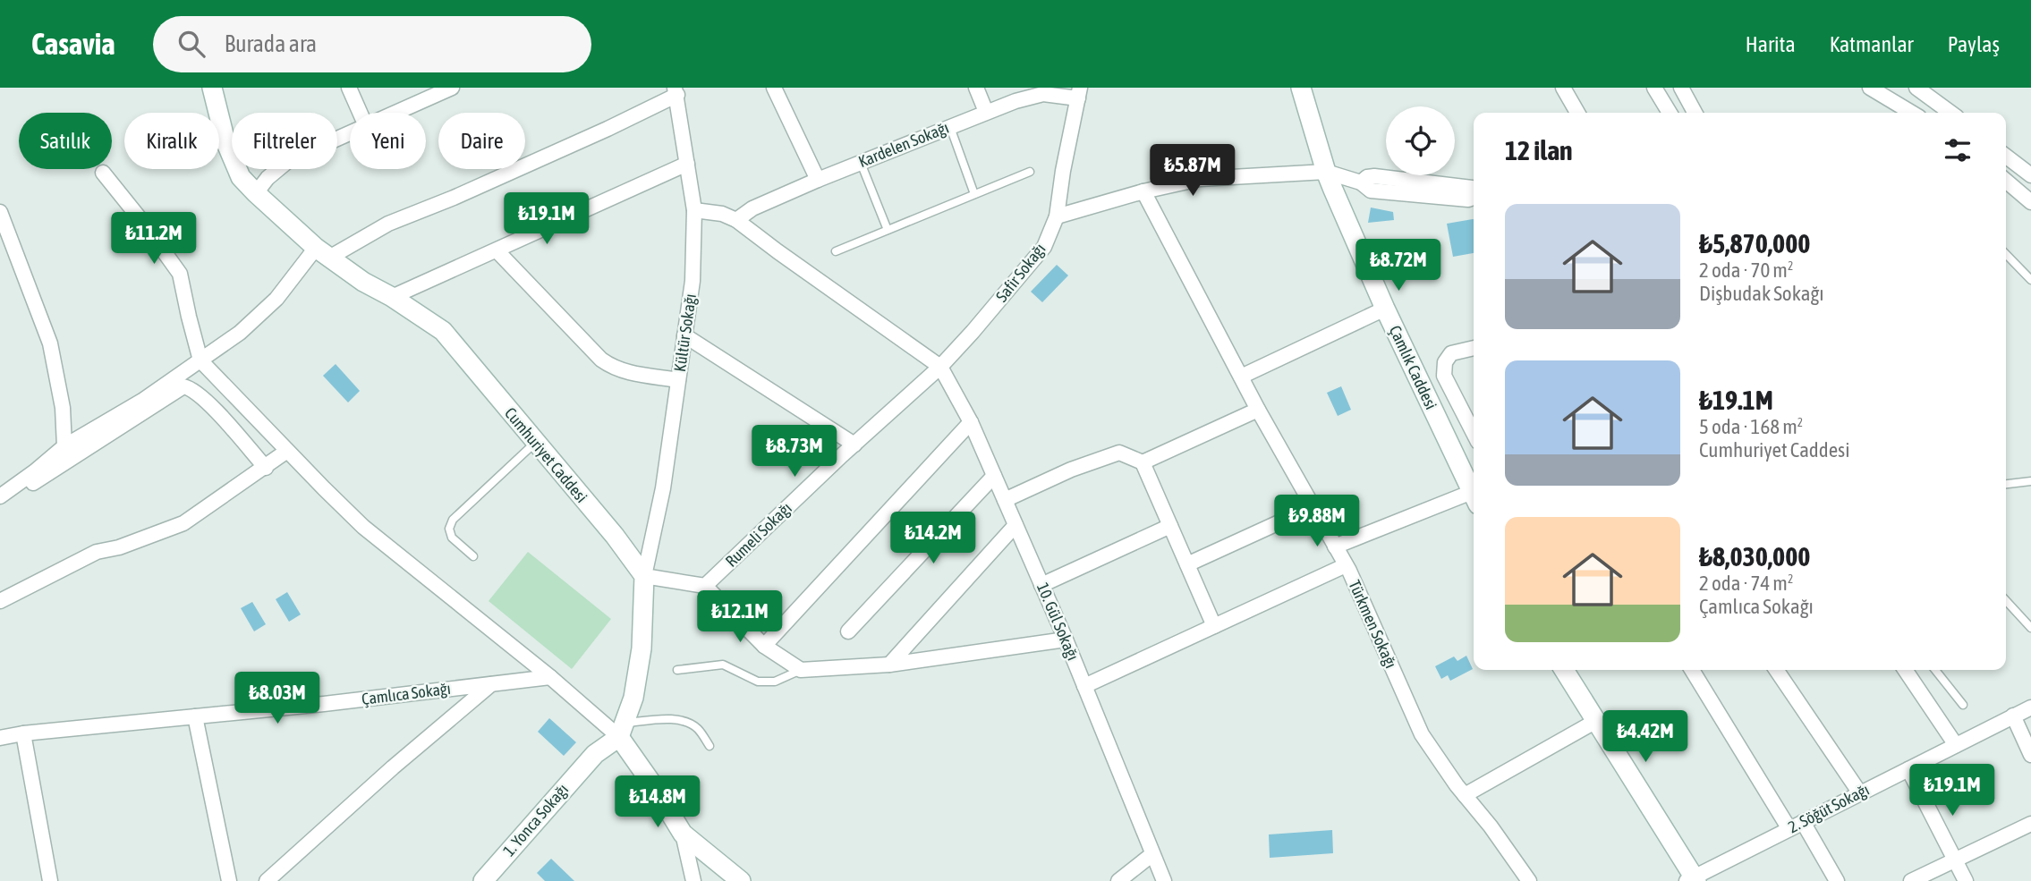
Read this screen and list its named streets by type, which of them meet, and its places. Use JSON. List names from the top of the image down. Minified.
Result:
{"streets":{"main road":["Çamlık Caddesi","Cumhuriyet Caddesi","1. Yonca Sokağı"],"street":["Kardelen Sokağı","Safir Sokağı","Kültür Sokağı","Rumeli Sokağı","10. Gül Sokağı","Türkmen Sokağı","Çamlıca Sokağı","2. Söğüt Sokağı"]},"crossings":[["Kardelen Sokağı","Safir Sokağı"],["Safir Sokağı","Rumeli Sokağı"],["Safir Sokağı","10. Gül Sokağı"],["Kültür Sokağı","Cumhuriyet Caddesi"],["Rumeli Sokağı","10. Gül Sokağı"]],"page":{"header":"Casavia","search":"Burada ara","nav":["Harita","Katmanlar","Paylaş"],"chip":["Satılık","Kiralık","Filtreler","Yeni","Daire"],"heading":"12 ilan","price":["₺5.87M","₺19.1M","₺11.2M","₺8.72M","₺8.73M","₺9.88M","₺14.2M","₺12.1M","₺8.03M","₺4.42M","₺19.1M","₺14.8M"],"list":[{"name":"₺5,870,000","note":"2 oda · 70 m² · Dişbudak Sokağı"},{"name":"₺19.1M","note":"5 oda · 168 m² · Cumhuriyet Caddesi"},{"name":"₺8,030,000","note":"2 oda · 74 m² · Çamlıca Sokağı"}]}}
